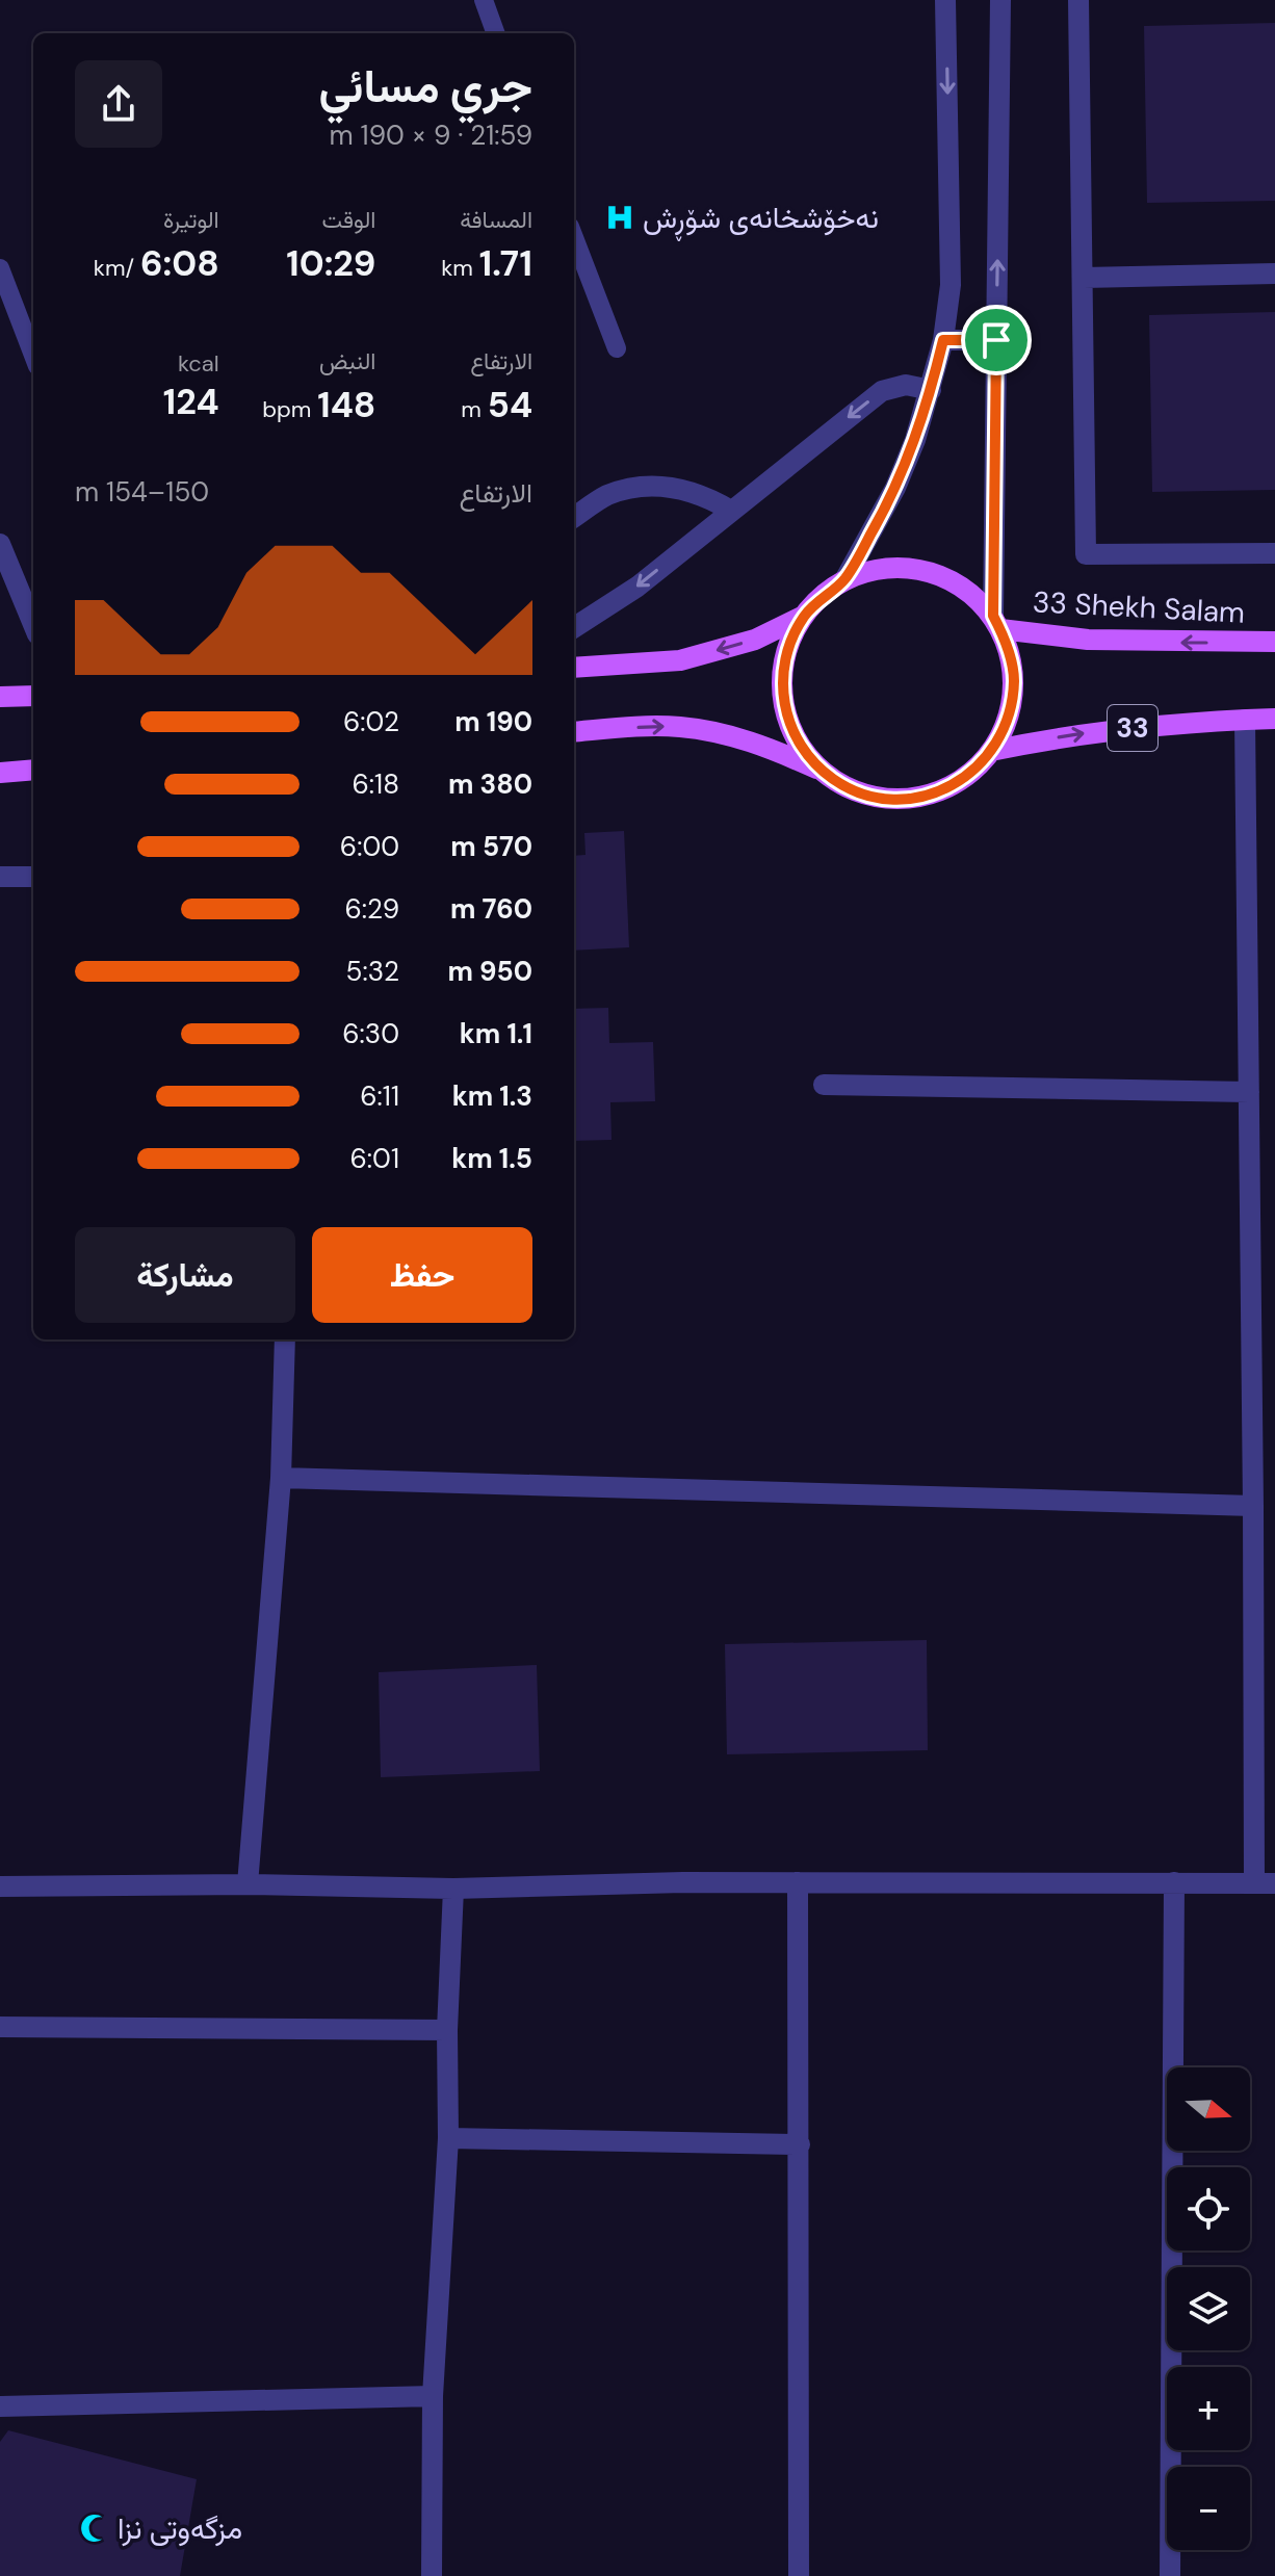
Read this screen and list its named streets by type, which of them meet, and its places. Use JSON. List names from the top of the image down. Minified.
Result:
{"streets":{"main road":["33 Shekh Salam","33"]},"crossings":[["33 Shekh Salam","33"]],"places":{"hospital":["نەخۆشخانەی شۆڕش"],"mosque":["مزگەوتی نزا"]},"north":"right","page":{"heading":["جري مسائي","21:59 · 9 × 190 m"],"stats":[["المسافة","1.71 km"],["الوقت","10:29"],["الوتيرة","6:08 /km"],["الارتفاع","54 m"],["النبض","148 bpm"],["kcal","124"]],"chart":["الارتفاع","150–154 m"],"list":[{"name":"190 m","note":"6:02"},{"name":"380 m","note":"6:18"},{"name":"570 m","note":"6:00"},{"name":"760 m","note":"6:29"},{"name":"950 m","note":"5:32"},{"name":"1.1 km","note":"6:30"},{"name":"1.3 km","note":"6:11"},{"name":"1.5 km","note":"6:01"}],"buttons":["حفظ","مشاركة"],"map_buttons":["+","−"]}}
